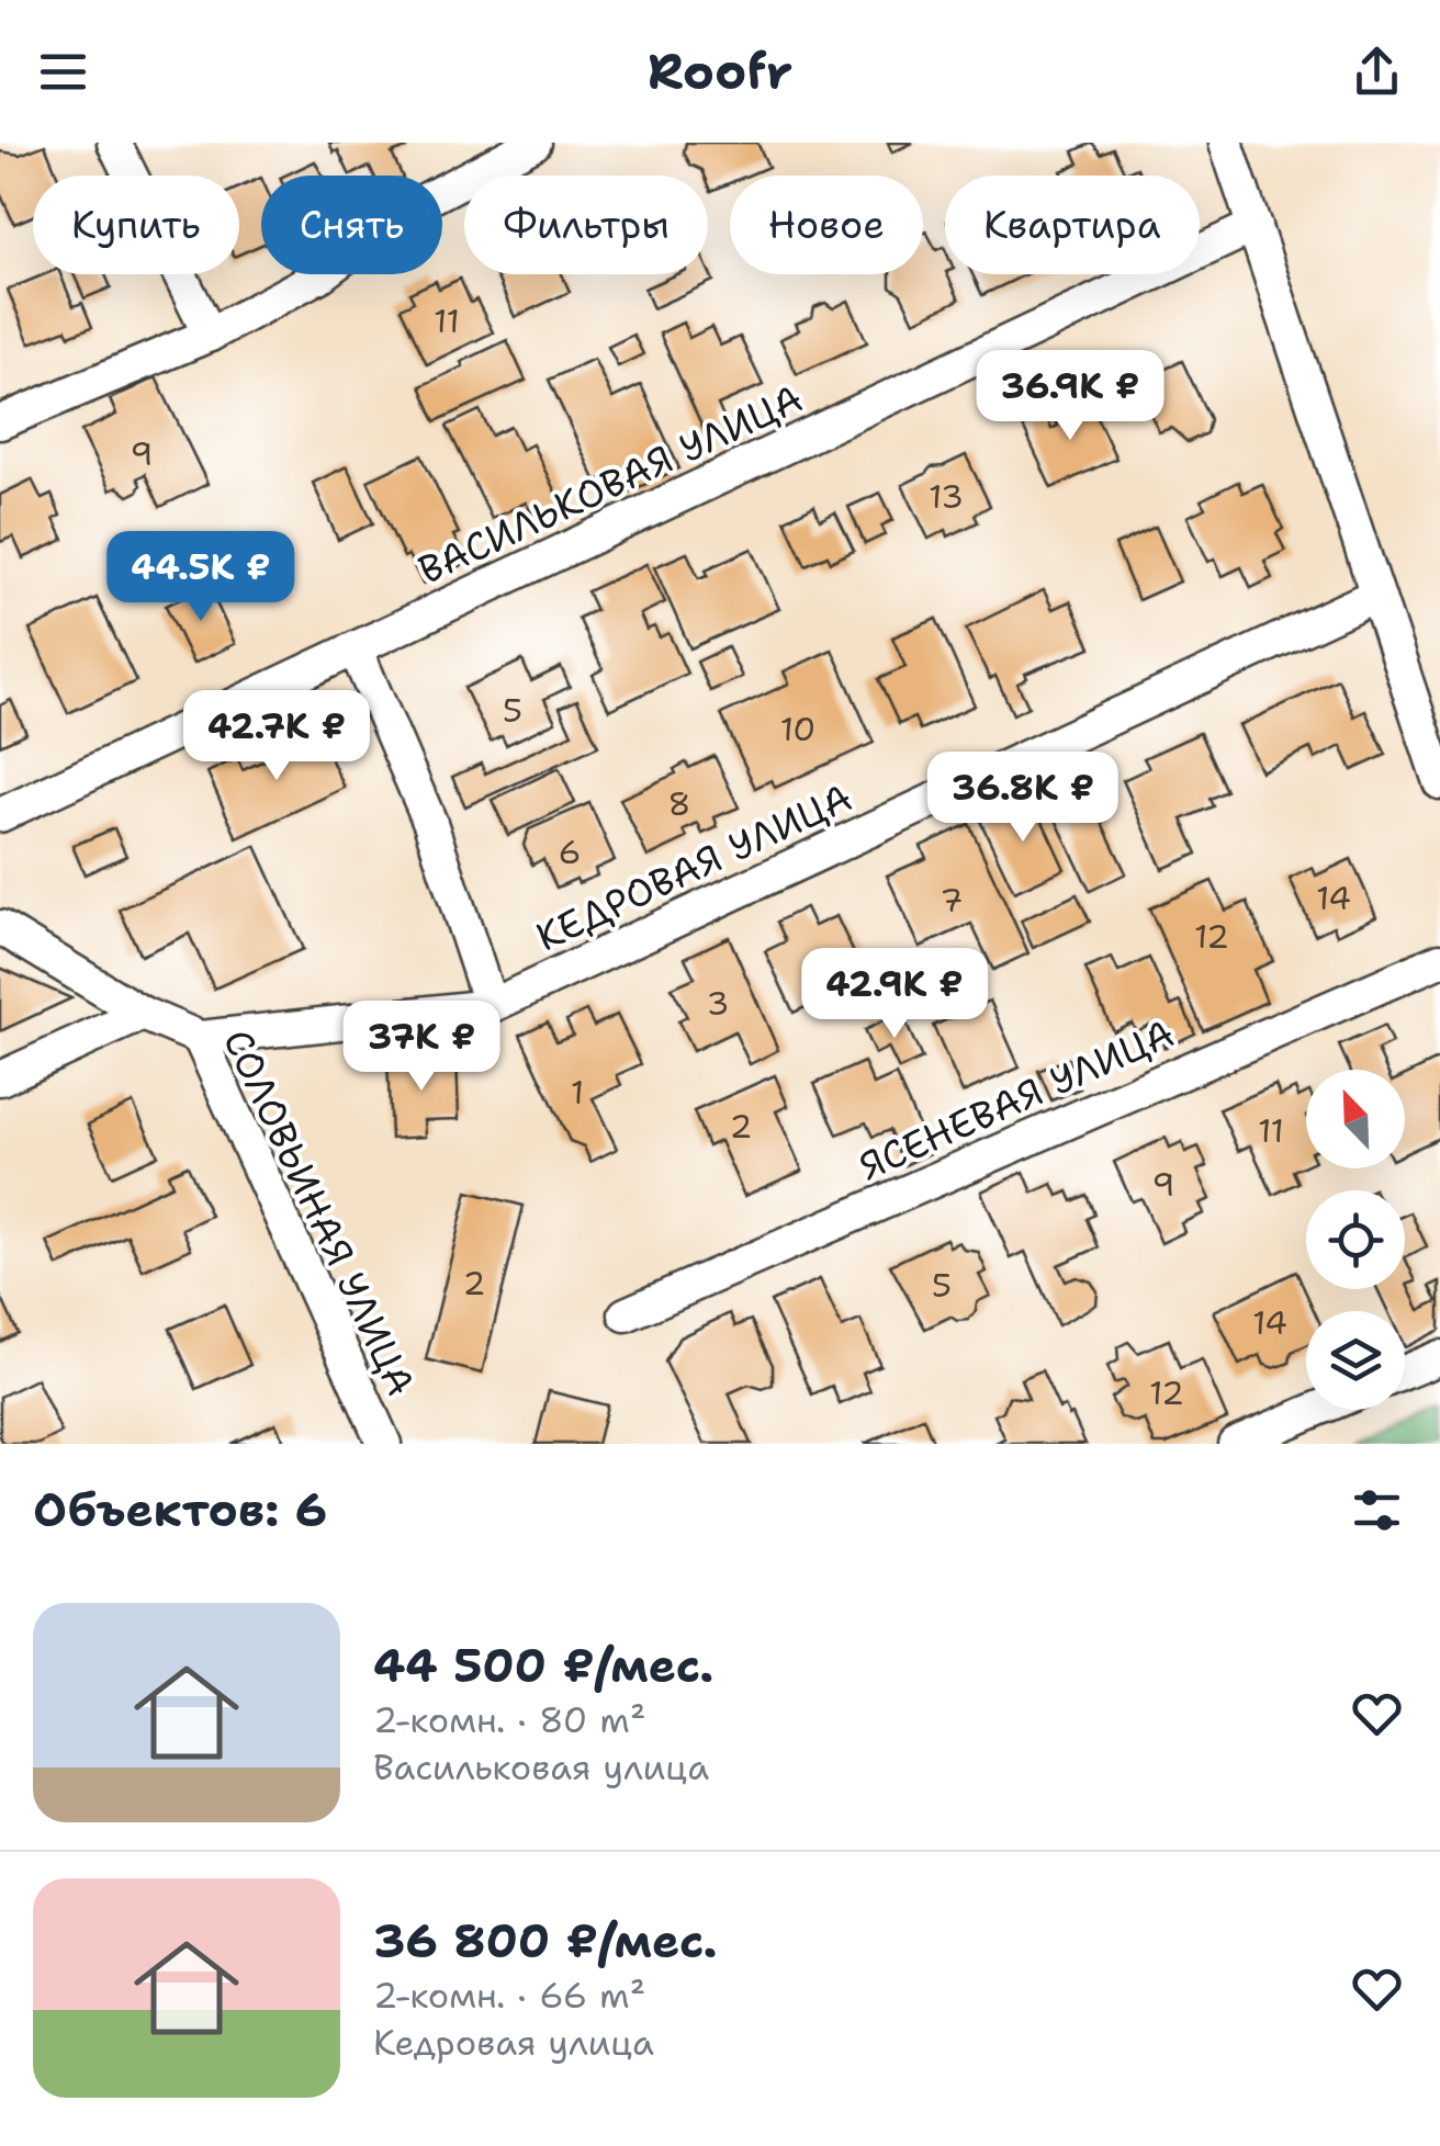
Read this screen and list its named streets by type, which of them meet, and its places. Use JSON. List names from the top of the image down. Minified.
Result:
{"streets":{"street":["ВАСИЛЬКОВАЯ УЛИЦА","КЕДРОВАЯ УЛИЦА","ЯСЕНЕВАЯ УЛИЦА","СОЛОВЬИНАЯ УЛИЦА"]},"crossings":[["КЕДРОВАЯ УЛИЦА","СОЛОВЬИНАЯ УЛИЦА"]],"house_numbers":["11","9","13","5","10","8","6","14","7","12","3","1","2","11","9","2","5","14","12"],"north":"top left","page":{"header":"Roofr","chip":["Купить","Снять","Фильтры","Новое","Квартира"],"price":["36.9K ₽","44.5K ₽","42.7K ₽","36.8K ₽","42.9K ₽","37K ₽"],"heading":"Объектов: 6","list":[{"name":"44 500 ₽/мес.","note":"2-комн. · 80 m² · Васильковая улица"},{"name":"36 800 ₽/мес.","note":"2-комн. · 66 m² · Кедровая улица"}]}}
